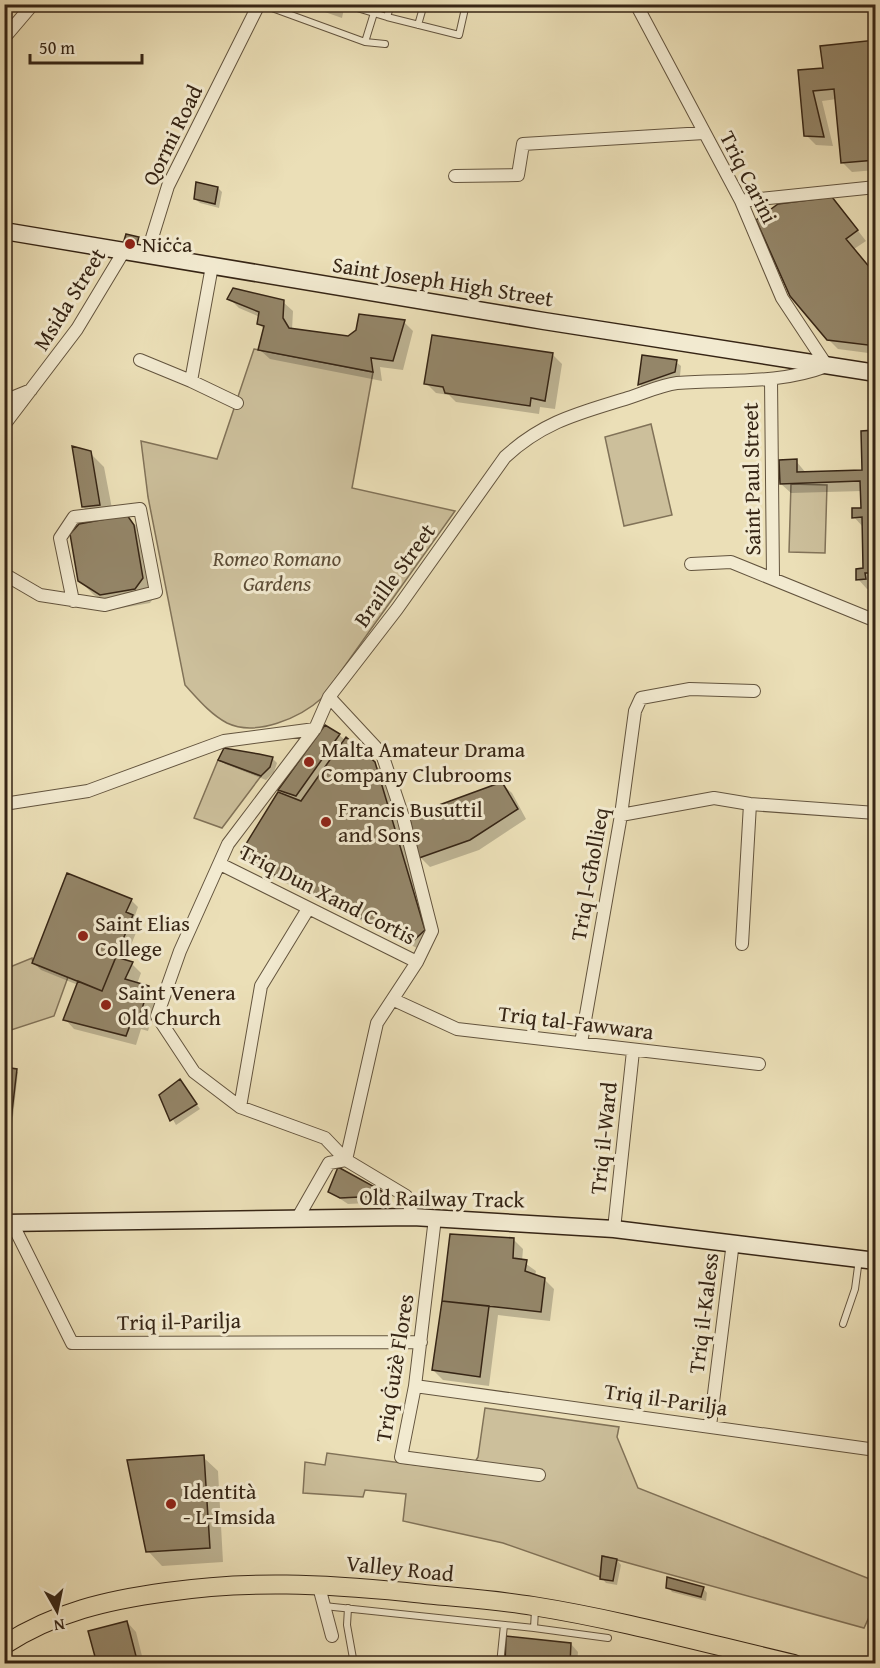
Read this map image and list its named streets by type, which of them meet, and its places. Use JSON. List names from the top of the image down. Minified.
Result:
{"streets":{"main road":["Saint Joseph High Street","Old Railway Track","Valley Road"],"street":["Qormi Road","Triq Carini","Msida Street","Saint Paul Street","Braille Street","Triq l-Għollieq","Triq Dun Xand Cortis","Triq tal-Fawwara","Triq il-Ward","Triq il-Kaless","Triq il-Parilja","Triq Ġużè Flores"]},"crossings":[["Qormi Road","Saint Joseph High Street"],["Triq Carini","Saint Joseph High Street"],["Triq Carini","Braille Street"],["Saint Joseph High Street","Msida Street"],["Saint Joseph High Street","Braille Street"],["Saint Paul Street","Braille Street"],["Braille Street","Triq Dun Xand Cortis"],["Triq l-Għollieq","Triq tal-Fawwara"],["Triq tal-Fawwara","Triq il-Ward"],["Triq il-Ward","Old Railway Track"],["Old Railway Track","Triq il-Kaless"],["Old Railway Track","Triq il-Parilja"],["Old Railway Track","Triq Ġużè Flores"],["Triq il-Kaless","Triq il-Parilja"],["Triq il-Parilja","Triq Ġużè Flores"]],"parks":["Romeo Romano Gardens"],"places":["Niċċa","Malta Amateur Drama Company Clubrooms","Francis Busuttil and Sons","Saint Elias College","Saint Venera Old Church","Identità - L-Imsida"],"scale_bar":"50 m","north":"bottom"}
